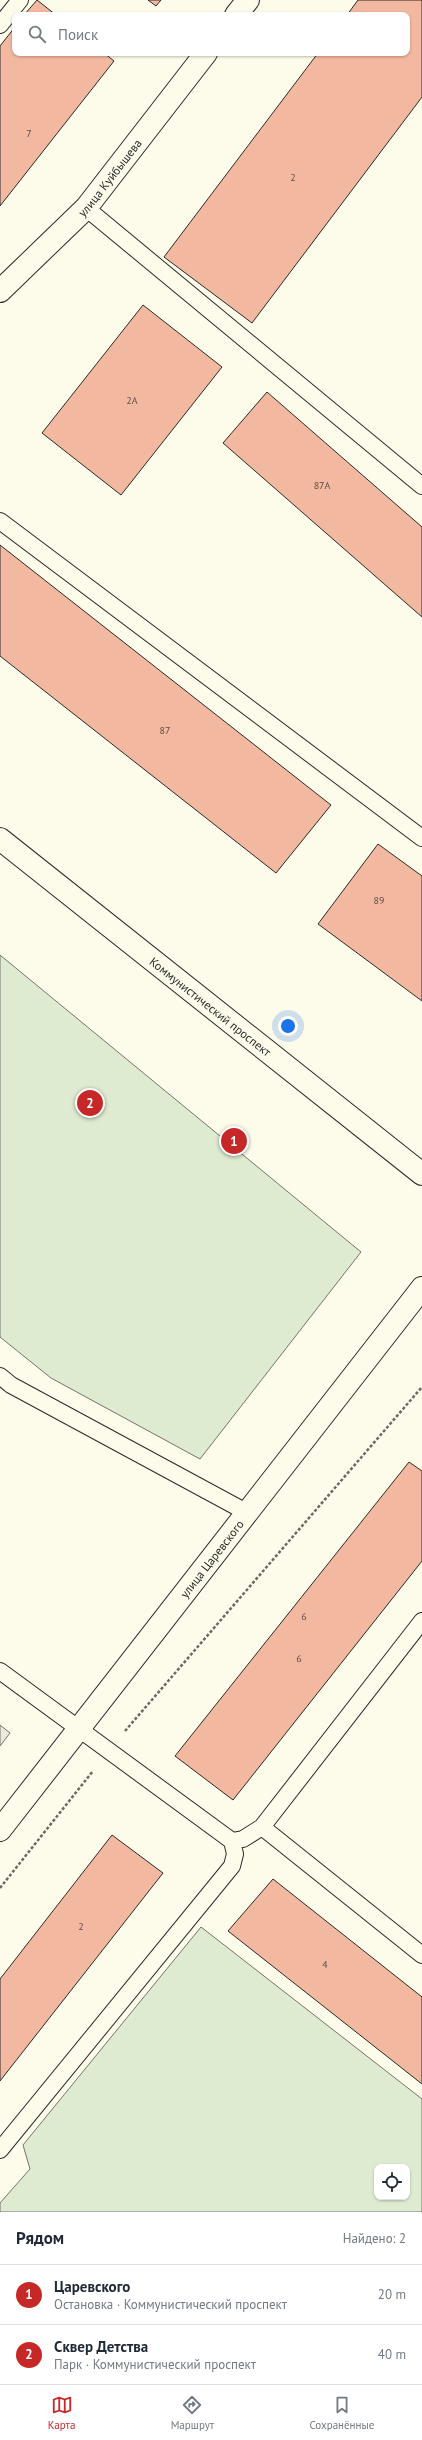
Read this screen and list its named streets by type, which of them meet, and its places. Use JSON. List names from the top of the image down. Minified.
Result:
{"streets":{"street":["улица Куйбышева","Коммунистический проспект","улица Царевского"]},"house_numbers":["7","2","2А","87А","87","89","6","6","2","4"],"page":{"search":"Поиск","pins":["2","1"],"heading":["Рядом","Найдено: 2"],"list":[{"mark":"1","name":"Царевского","note":"Остановка · Коммунистический проспект","value":"20 m"},{"mark":"2","name":"Сквер Детства","note":"Парк · Коммунистический проспект","value":"40 m"}],"nav":["Карта","Маршрут","Сохранённые"]}}
